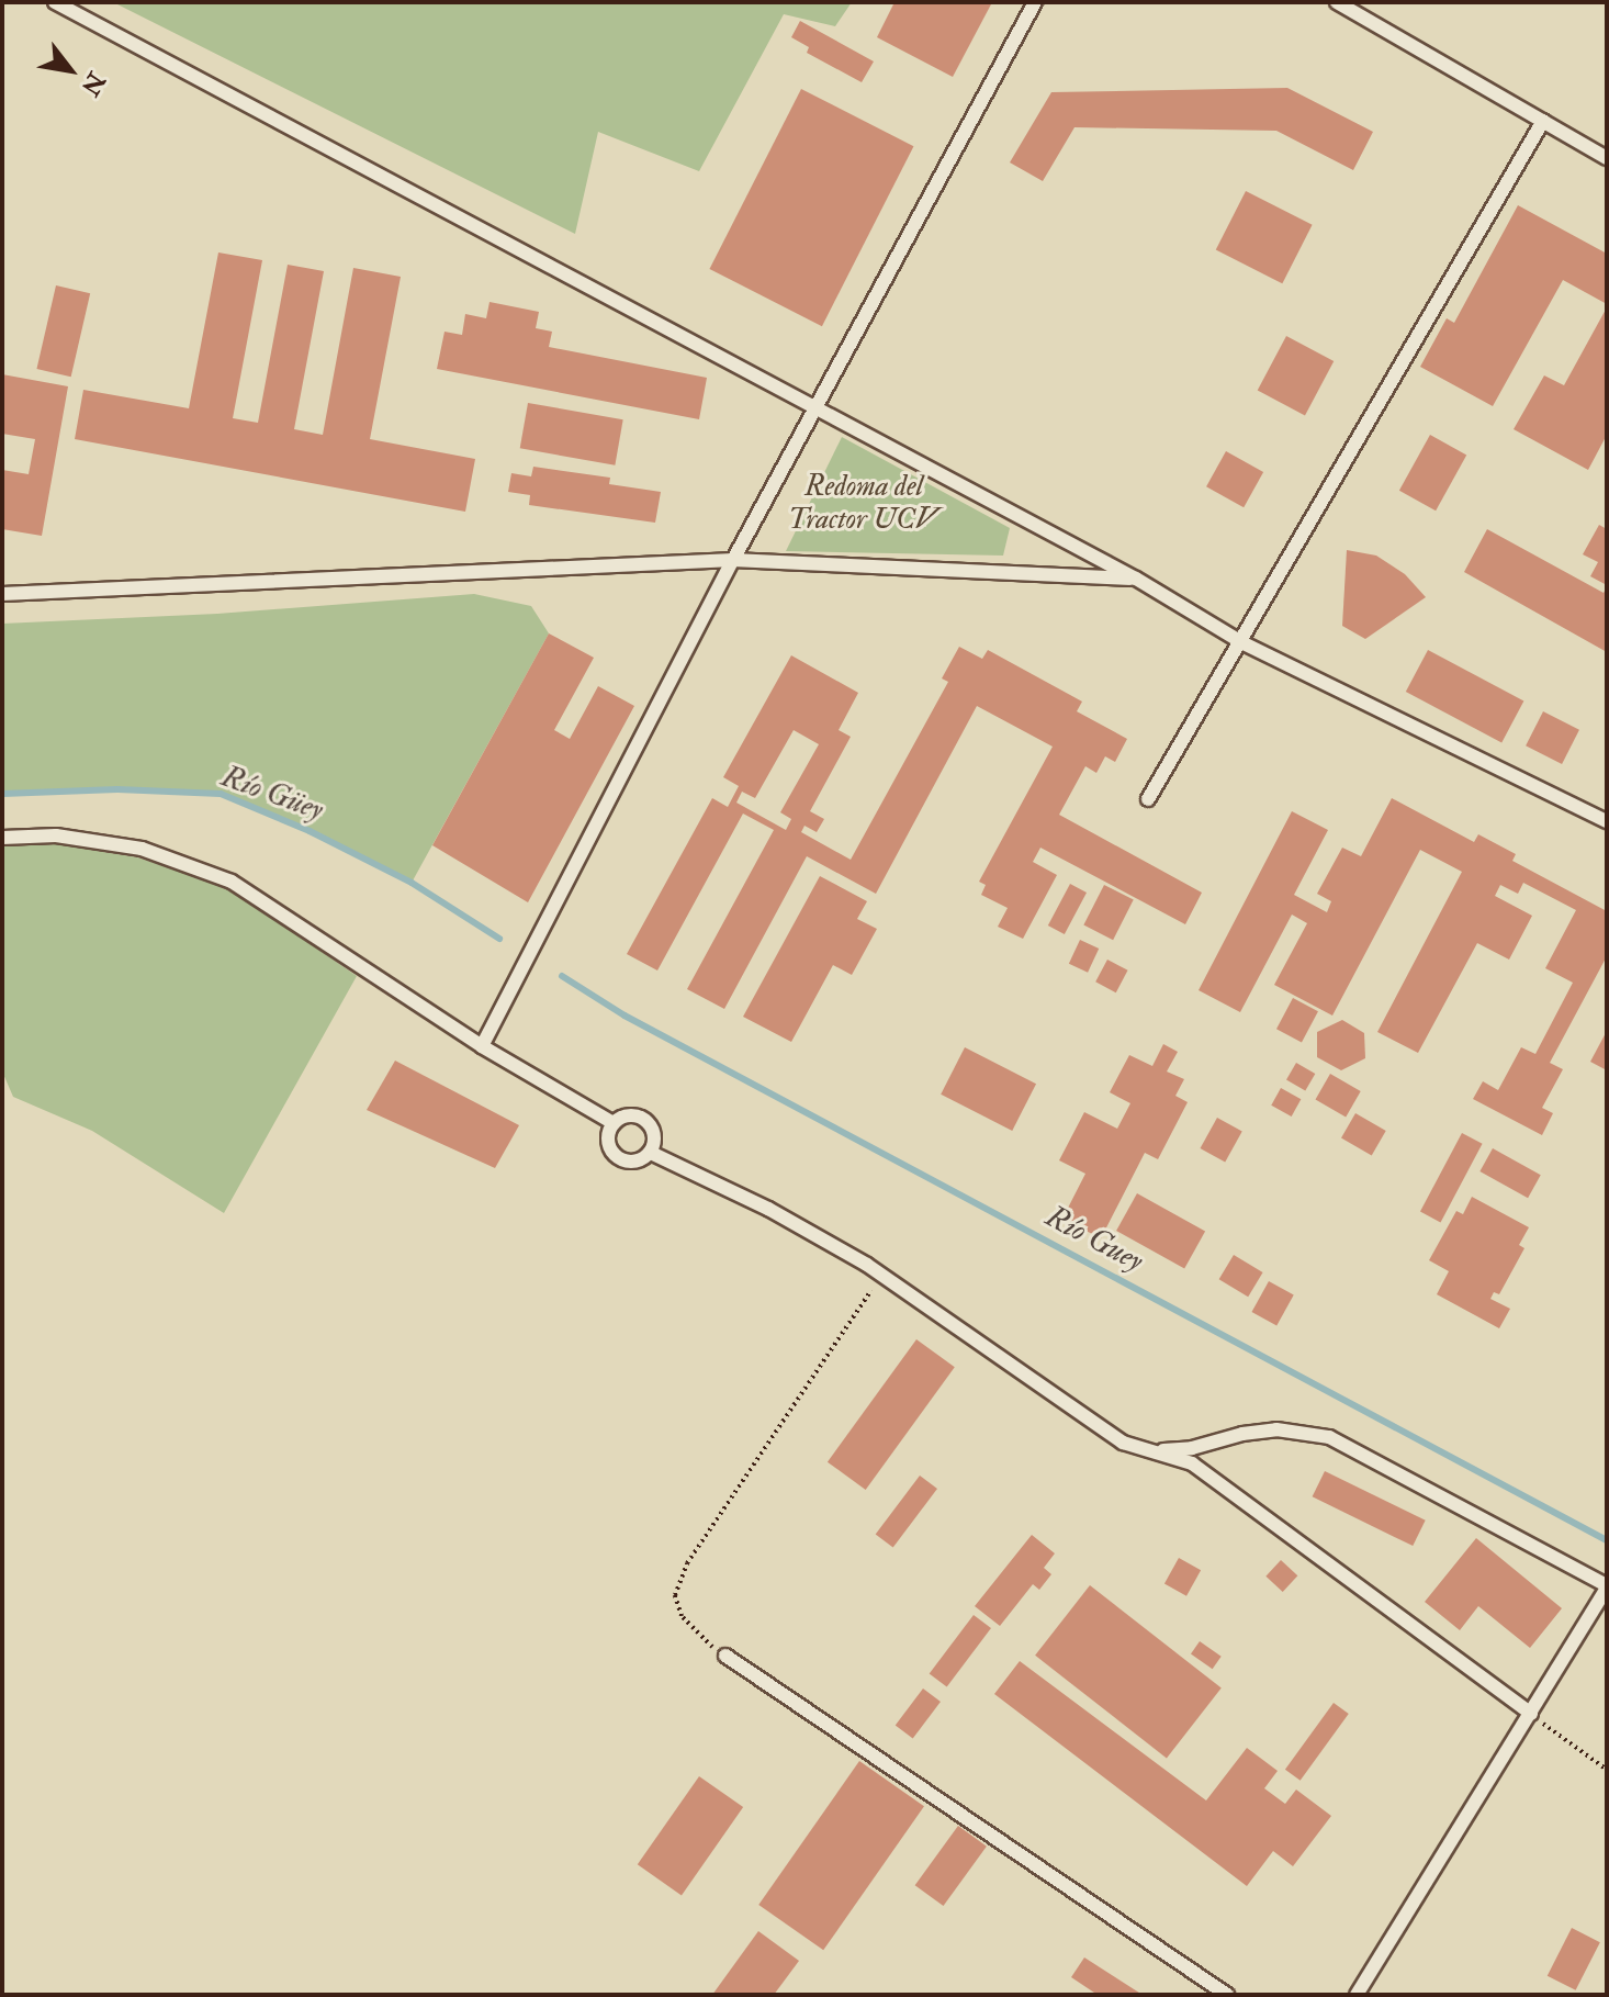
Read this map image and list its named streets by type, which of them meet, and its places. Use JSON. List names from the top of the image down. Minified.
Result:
{"water":["Río Güey","Río Guey"],"parks":["Redoma del Tractor UCV"],"north":"bottom right"}
